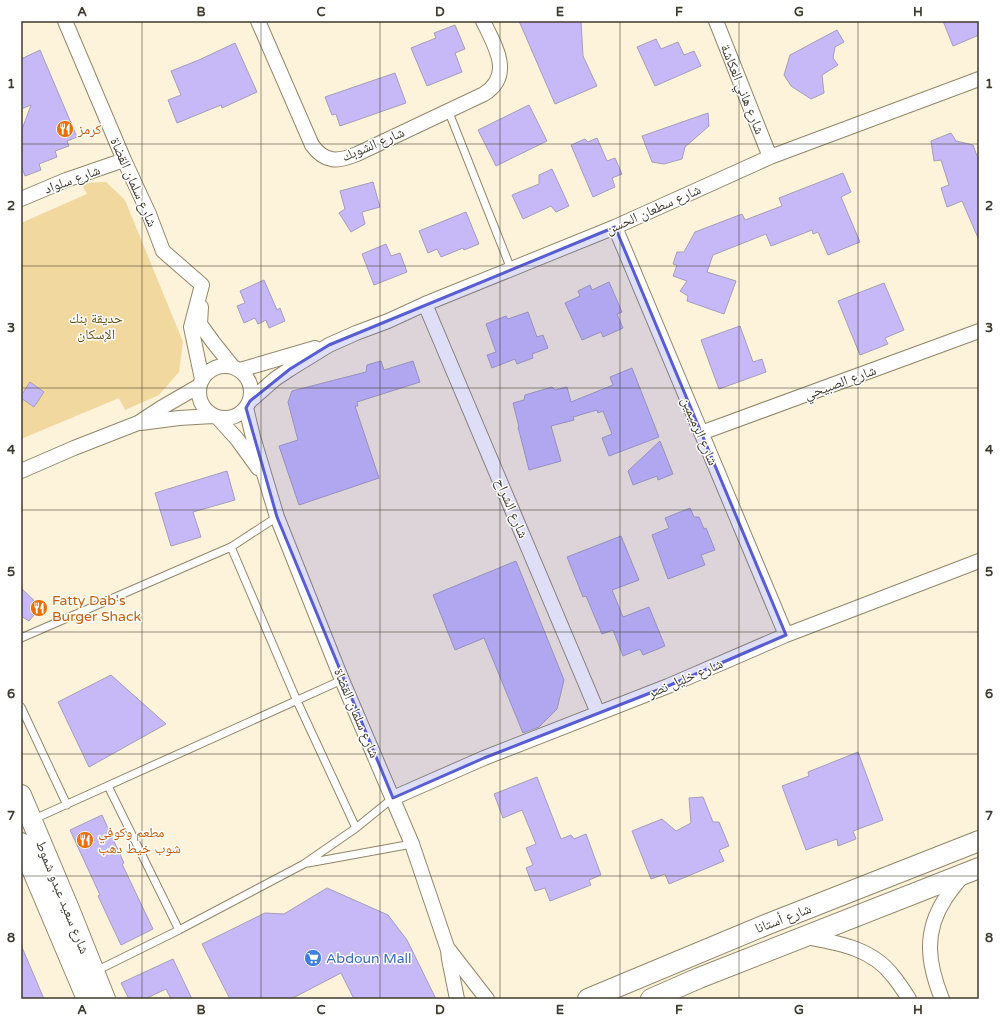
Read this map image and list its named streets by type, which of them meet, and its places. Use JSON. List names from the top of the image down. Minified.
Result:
{"streets":{"street":["شارع هاني العكاشة","شارع الشوبك","شارع سلواد","شارع سلمان القضاة","شارع سطعان الحسن","شارع الصبيحي","شارع الرميمين","شارع الشراح","شارع خليل نصر","شارع سعيد عبدو شموط","شارع أستانا"]},"crossings":[["شارع هاني العكاشة","شارع سطعان الحسن"],["شارع سلواد","شارع سلمان القضاة"],["شارع سلمان القضاة","شارع سطعان الحسن"],["شارع سلمان القضاة","شارع خليل نصر"],["شارع سطعان الحسن","شارع الرميمين"],["شارع سطعان الحسن","شارع الشراح"],["شارع الصبيحي","شارع الرميمين"],["شارع الرميمين","شارع خليل نصر"],["شارع الشراح","شارع خليل نصر"]],"parks":["حديقة بنك الإسكان"],"places":{"restaurant":["كرمز","Fatty Dab's Burger Shack","مطعم وكوفي شوب خيط دهب"],"supermarket":["Abdoun Mall"]},"grid":{"columns":["A","B","C","D","E","F","G","H"],"rows":["1","2","3","4","5","6","7","8"]}}
